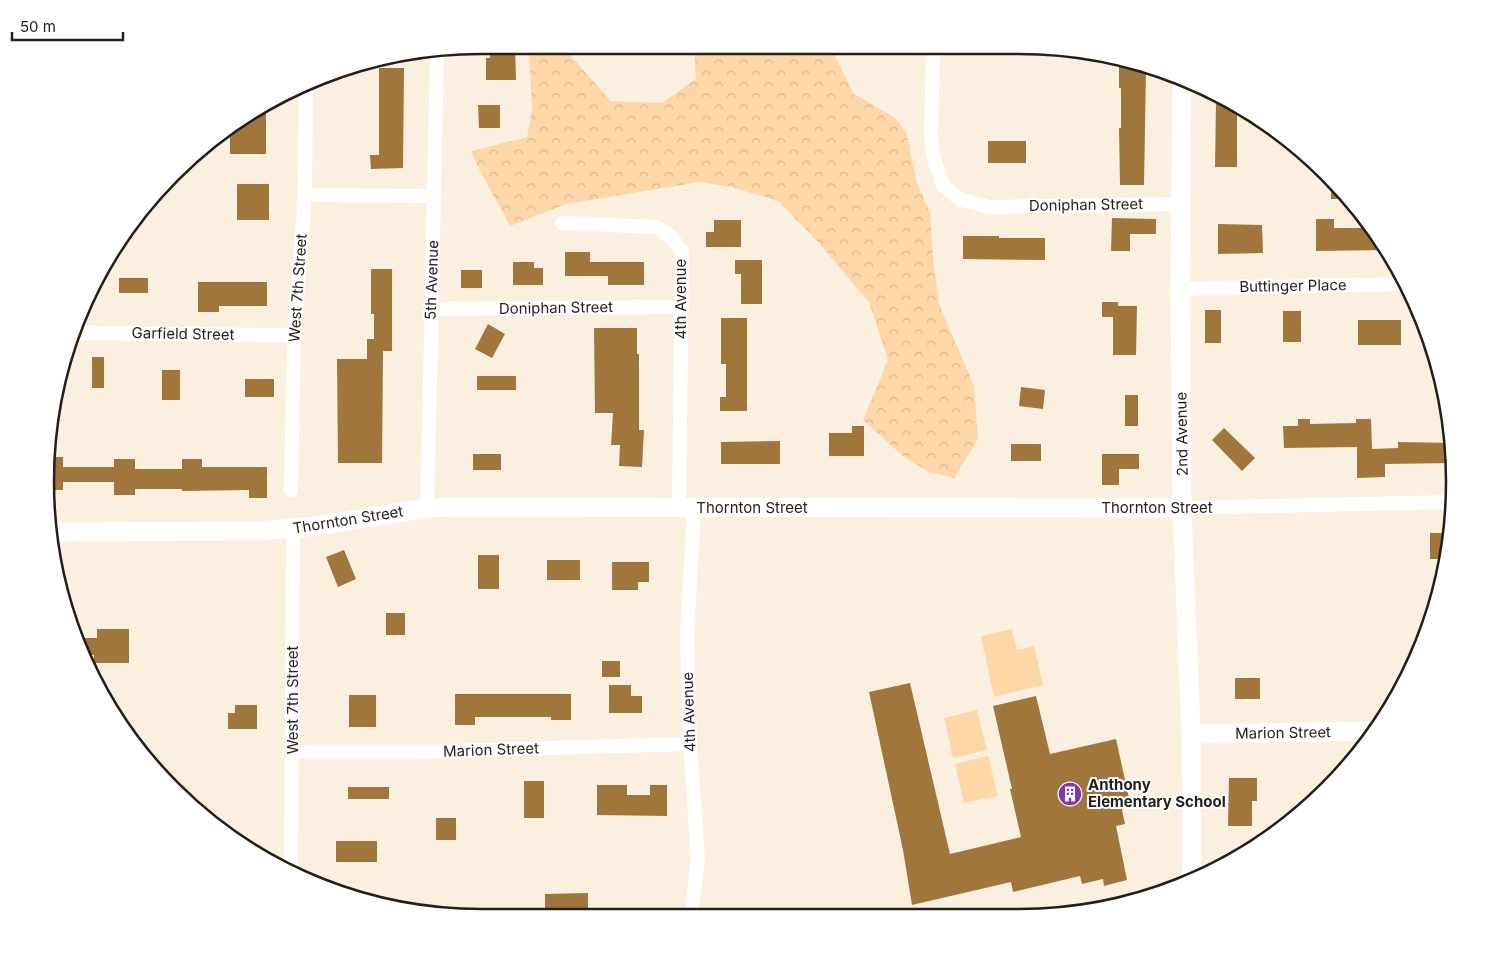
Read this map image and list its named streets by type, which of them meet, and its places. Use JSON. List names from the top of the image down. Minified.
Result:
{"streets":{"street":["Doniphan Street","5th Avenue","Buttinger Place","West 7th Street","4th Avenue","Garfield Street","2nd Avenue","Thornton Street","Marion Street"]},"crossings":[["Doniphan Street","5th Avenue"],["Doniphan Street","4th Avenue"],["Doniphan Street","2nd Avenue"],["5th Avenue","Thornton Street"],["Buttinger Place","2nd Avenue"],["West 7th Street","Garfield Street"],["West 7th Street","Thornton Street"],["West 7th Street","Marion Street"],["4th Avenue","Thornton Street"],["4th Avenue","Marion Street"],["2nd Avenue","Thornton Street"],["2nd Avenue","Marion Street"]],"places":{"building":["Anthony Elementary School"]},"scale_bar":"50 m"}
